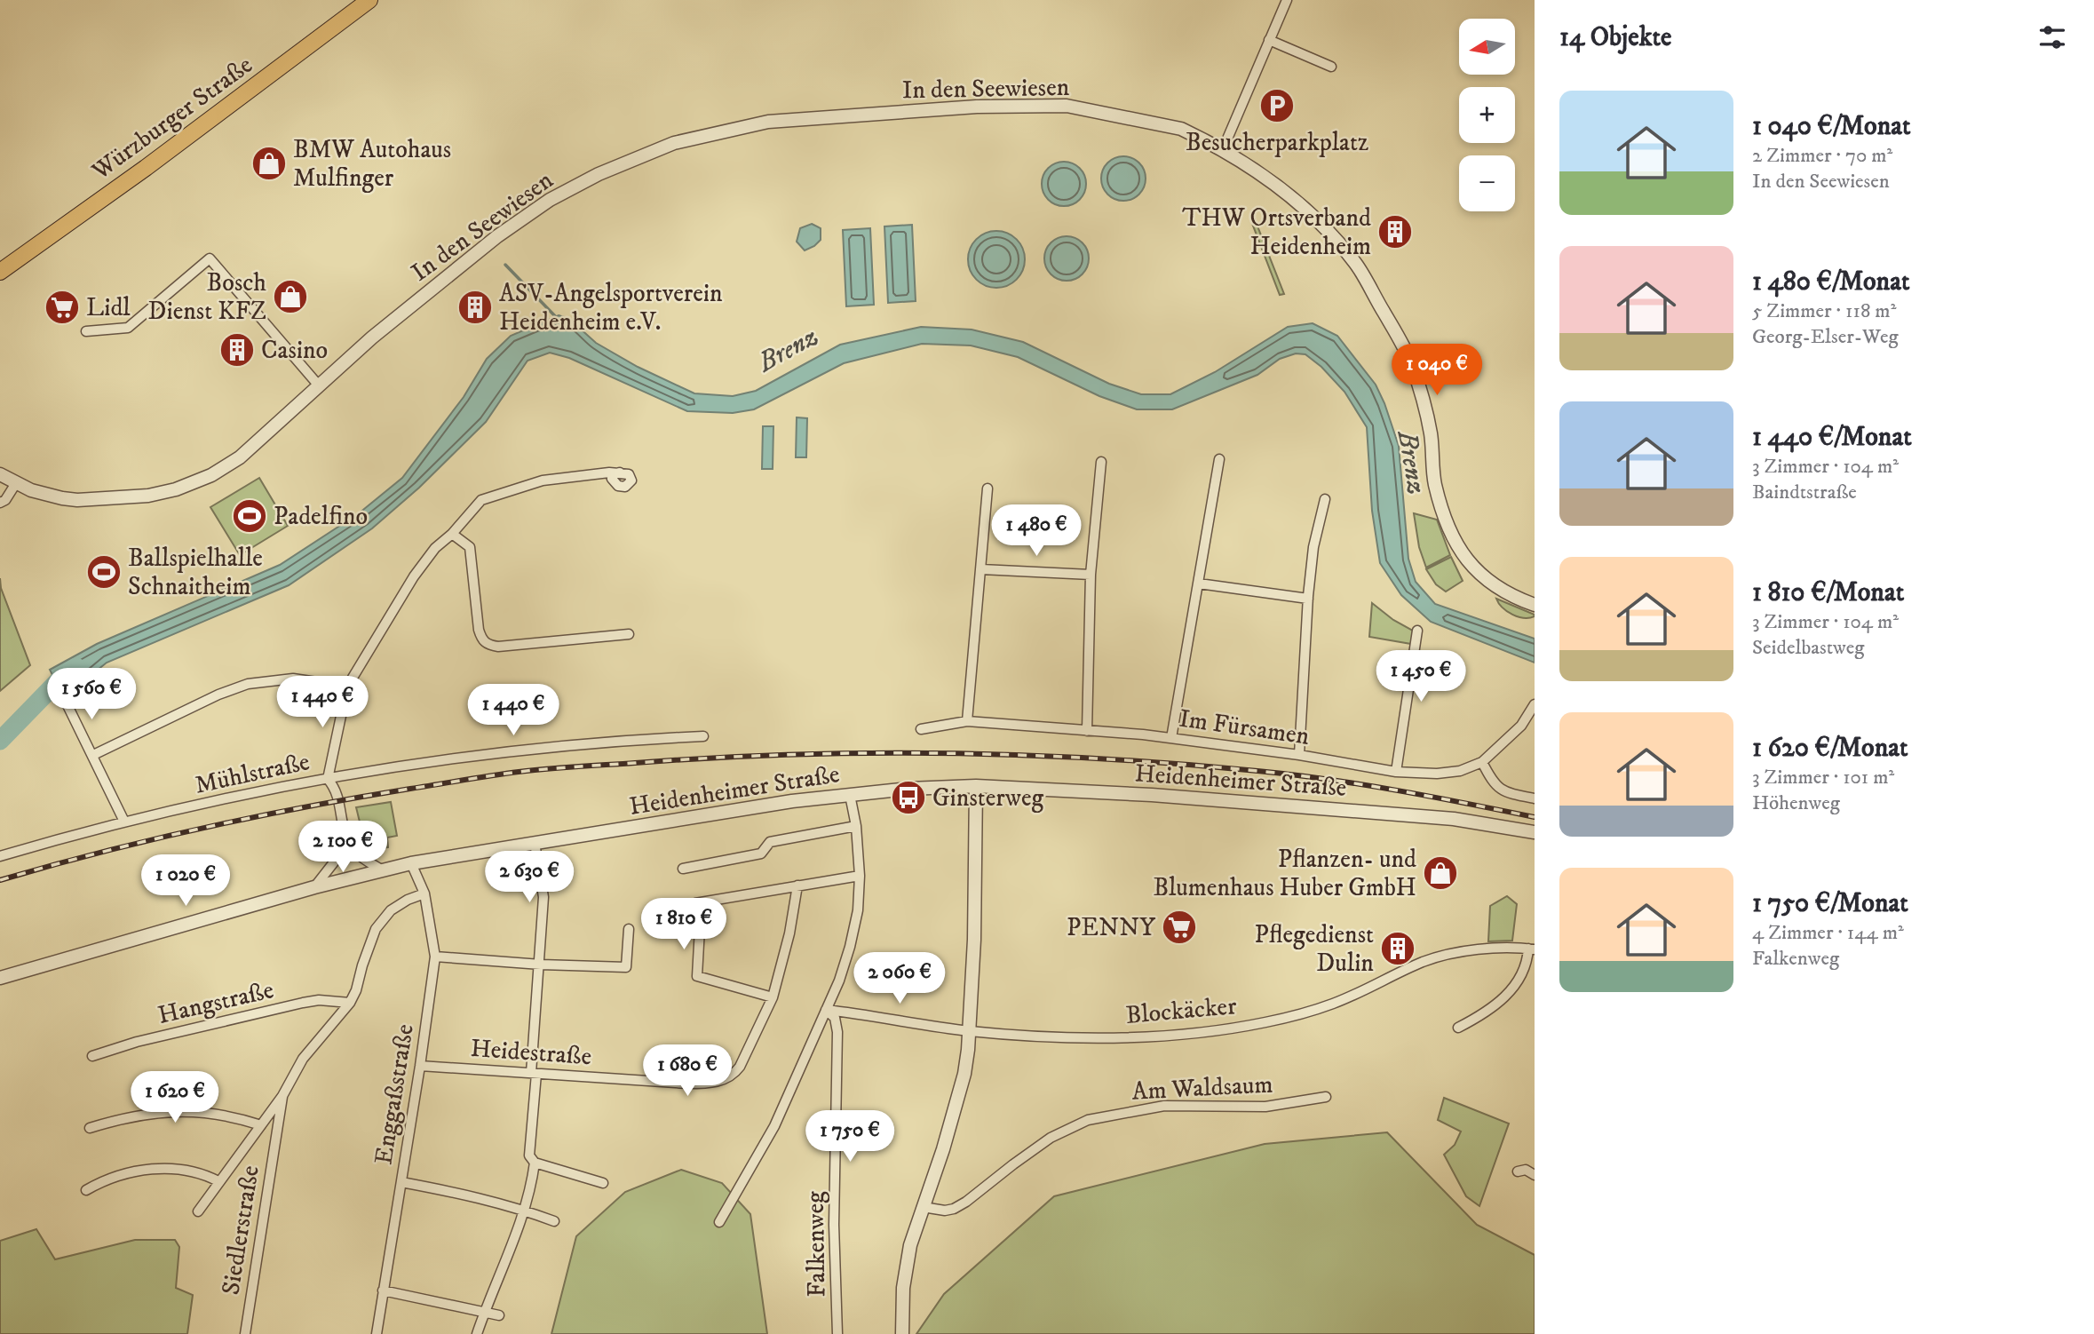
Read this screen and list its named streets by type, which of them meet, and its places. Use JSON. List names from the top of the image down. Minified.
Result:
{"streets":{"main road":["Würzburger Straße"],"street":["In den Seewiesen","Im Fürsamen","Mühlstraße","Heidenheimer Straße","Hangstraße","Blockäcker","Heidestraße","Am Waldsaum","Enggaßstraße","Siedlerstraße","Falkenweg"]},"crossings":[["Heidenheimer Straße","Enggaßstraße"],["Blockäcker","Falkenweg"],["Heidestraße","Enggaßstraße"]],"water":["Brenz"],"places":{"parking":["Besucherparkplatz"],"shop":["BMW Autohaus Mulfinger","Bosch Dienst KFZ","Pflanzen- und Blumenhaus Huber GmbH"],"building":["THW Ortsverband Heidenheim","ASV-Angelsportverein Heidenheim e.V.","Casino","Pflegedienst Dulin"],"supermarket":["Lidl","PENNY"],"sports":["Padelfino","Ballspielhalle Schnaitheim"],"bus stop":["Ginsterweg"]},"north":"left","page":{"heading":"14 Objekte","map_buttons":["+","−"],"list":[{"name":"1 040 €/Monat","note":"2 Zimmer · 70 m² · In den Seewiesen"},{"name":"1 480 €/Monat","note":"5 Zimmer · 118 m² · Georg-Elser-Weg"},{"name":"1 440 €/Monat","note":"3 Zimmer · 104 m² · Baindtstraße"},{"name":"1 810 €/Monat","note":"3 Zimmer · 104 m² · Seidelbastweg"},{"name":"1 620 €/Monat","note":"3 Zimmer · 101 m² · Höhenweg"},{"name":"1 750 €/Monat","note":"4 Zimmer · 144 m² · Falkenweg"}],"price":["1 040 €","1 480 €","1 450 €","1 560 €","1 440 €","1 440 €","2 100 €","2 630 €","1 020 €","1 810 €","2 060 €","1 680 €","1 620 €","1 750 €"]}}
